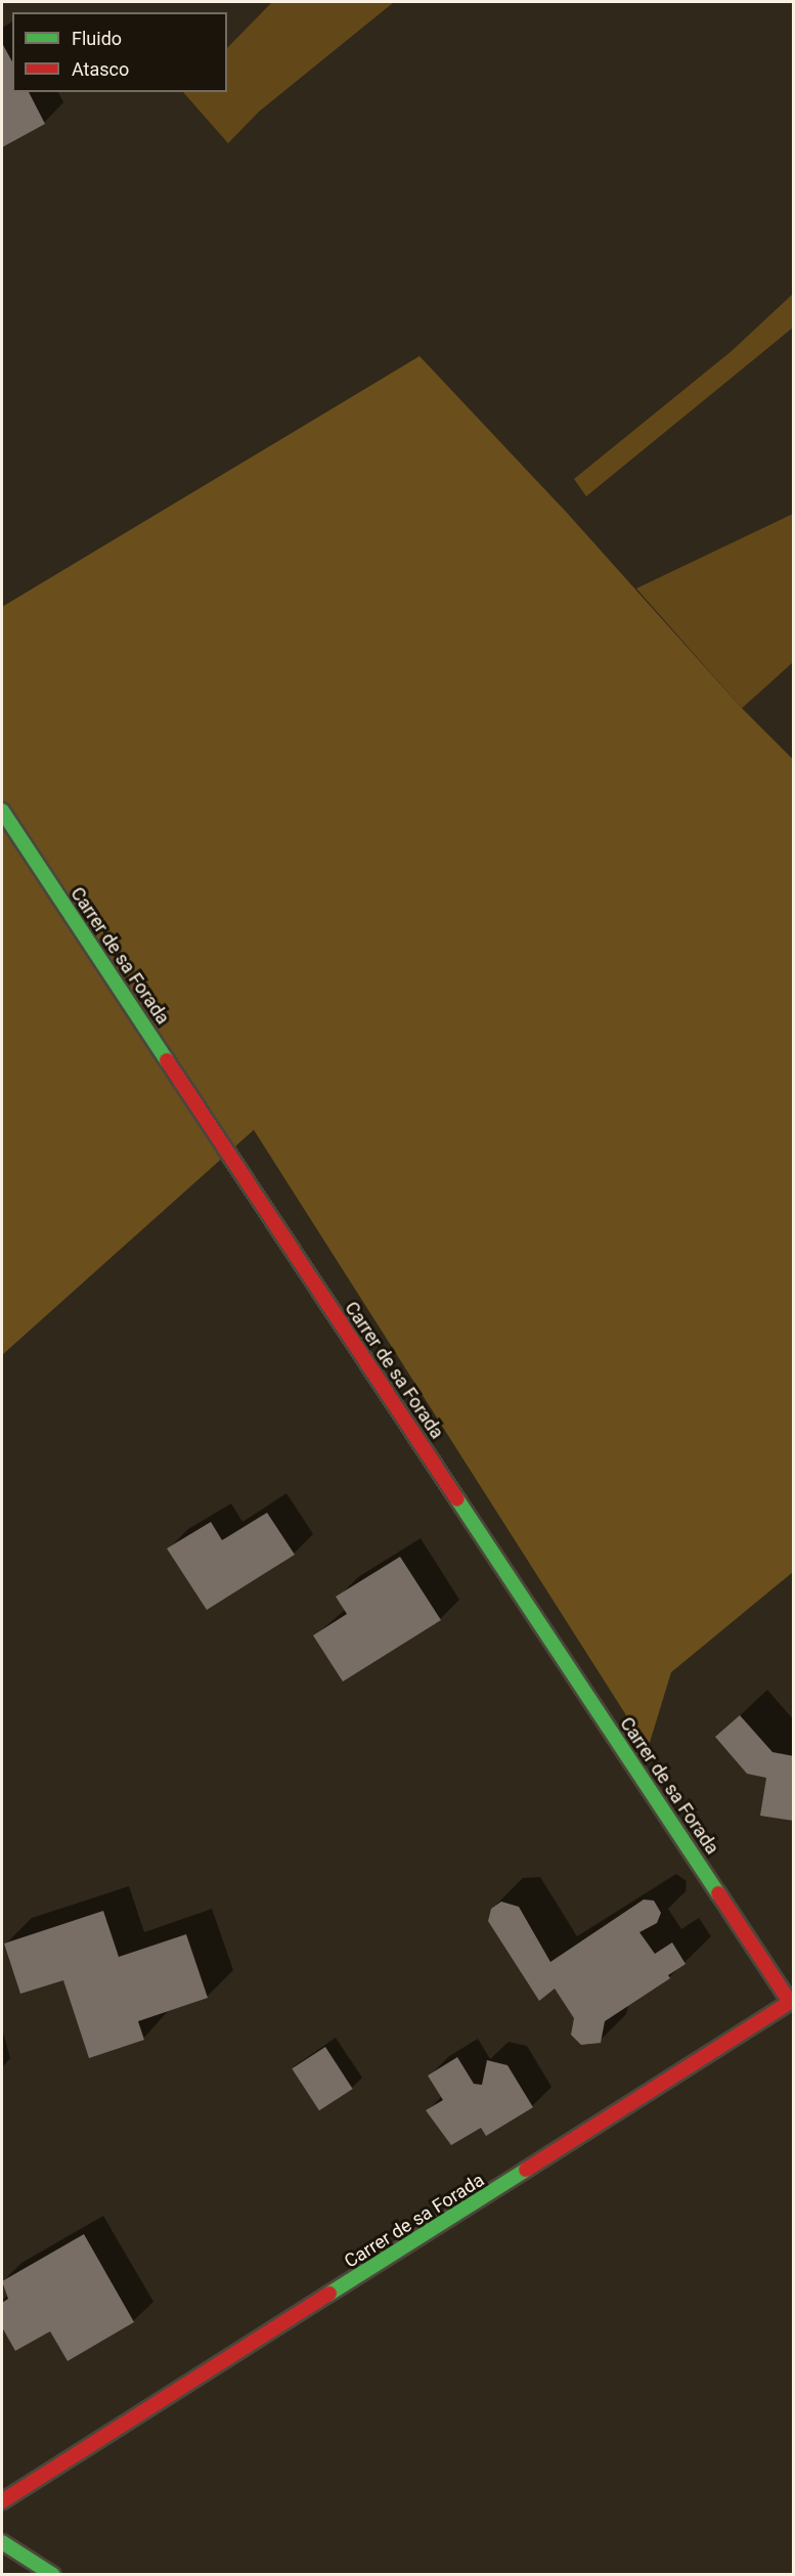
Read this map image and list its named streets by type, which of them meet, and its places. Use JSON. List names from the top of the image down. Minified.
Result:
{"streets":{"street":["Carrer de sa Forada"]},"legend":["Fluido","Atasco"]}
